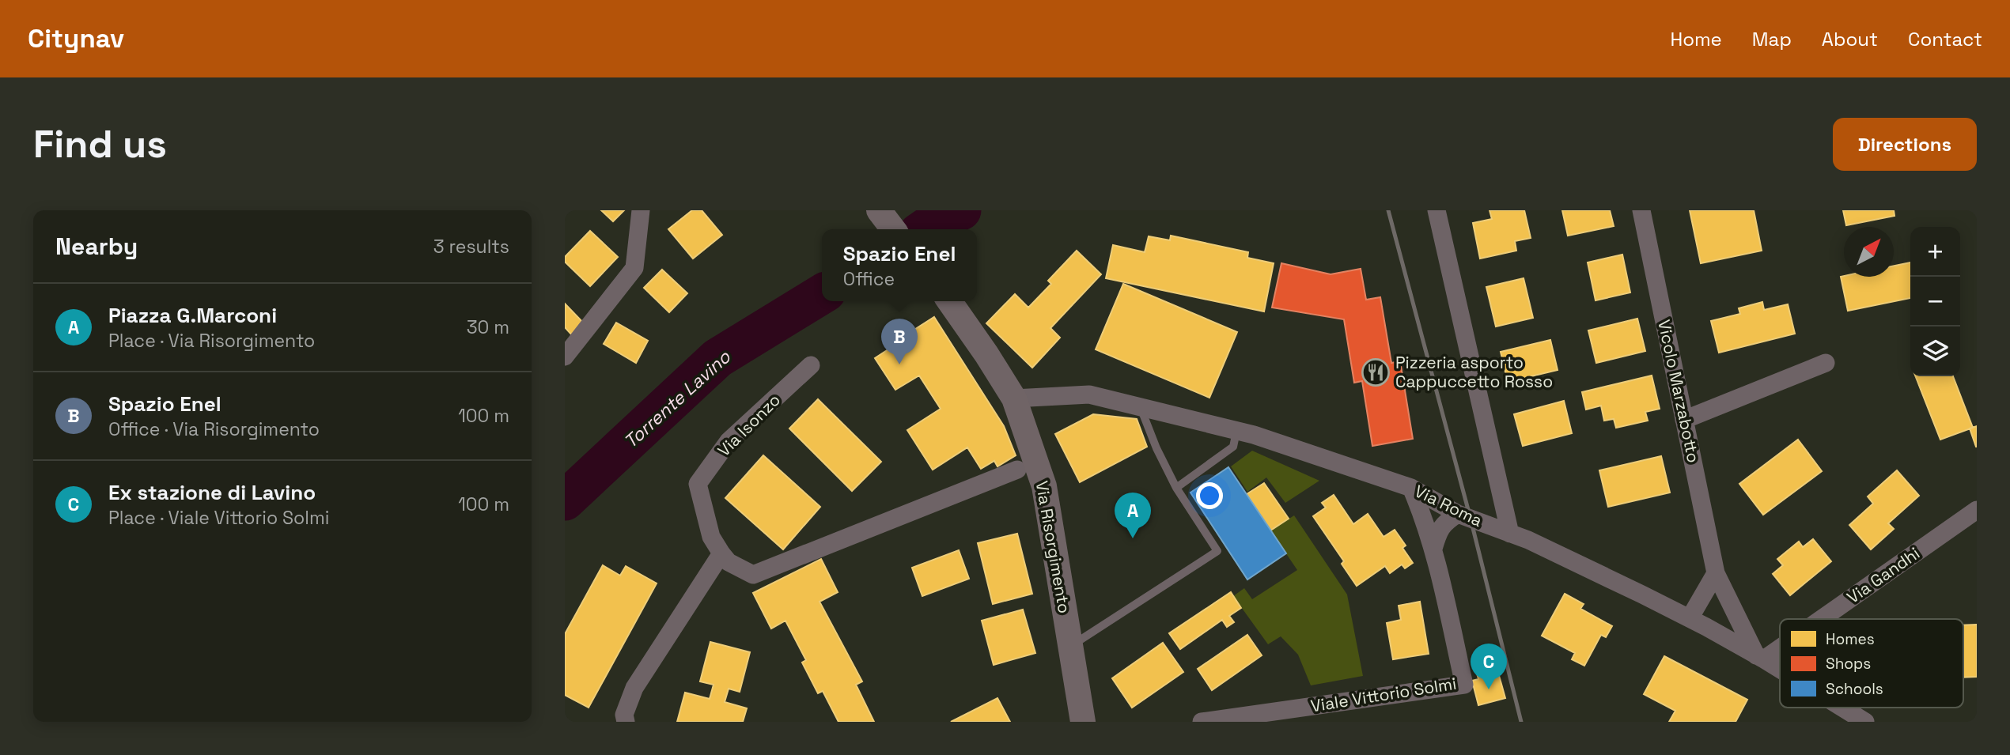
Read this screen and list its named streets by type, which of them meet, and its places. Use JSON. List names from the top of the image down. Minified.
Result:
{"streets":{"main road":["Via Risorgimento"],"street":["Vicolo Marzabotto","Via Isonzo","Via Roma","Via Gandhi","Viale Vittorio Solmi"]},"crossings":[["Vicolo Marzabotto","Via Roma"],["Vicolo Marzabotto","Via Gandhi"],["Via Isonzo","Via Risorgimento"],["Via Roma","Via Risorgimento"],["Via Roma","Via Gandhi"],["Via Roma","Viale Vittorio Solmi"]],"water":["Torrente Lavino"],"places":{"restaurant":["Pizzeria asporto Cappuccetto Rosso"]},"legend":["Homes","Shops","Schools"],"north":"top right","page":{"header":"Citynav","nav":["Home","Map","About","Contact"],"buttons":"Directions","title":"Find us","heading":["Nearby","3 results"],"map_buttons":["+","−"],"popup":["Spazio Enel","Office"],"list":[{"mark":"A","name":"Piazza G.Marconi","note":"Place · Via Risorgimento","value":"30 m"},{"mark":"B","name":"Spazio Enel","note":"Office · Via Risorgimento","value":"100 m"},{"mark":"C","name":"Ex stazione di Lavino","note":"Place · Viale Vittorio Solmi","value":"100 m"}],"pins":["B","A","C"]}}
